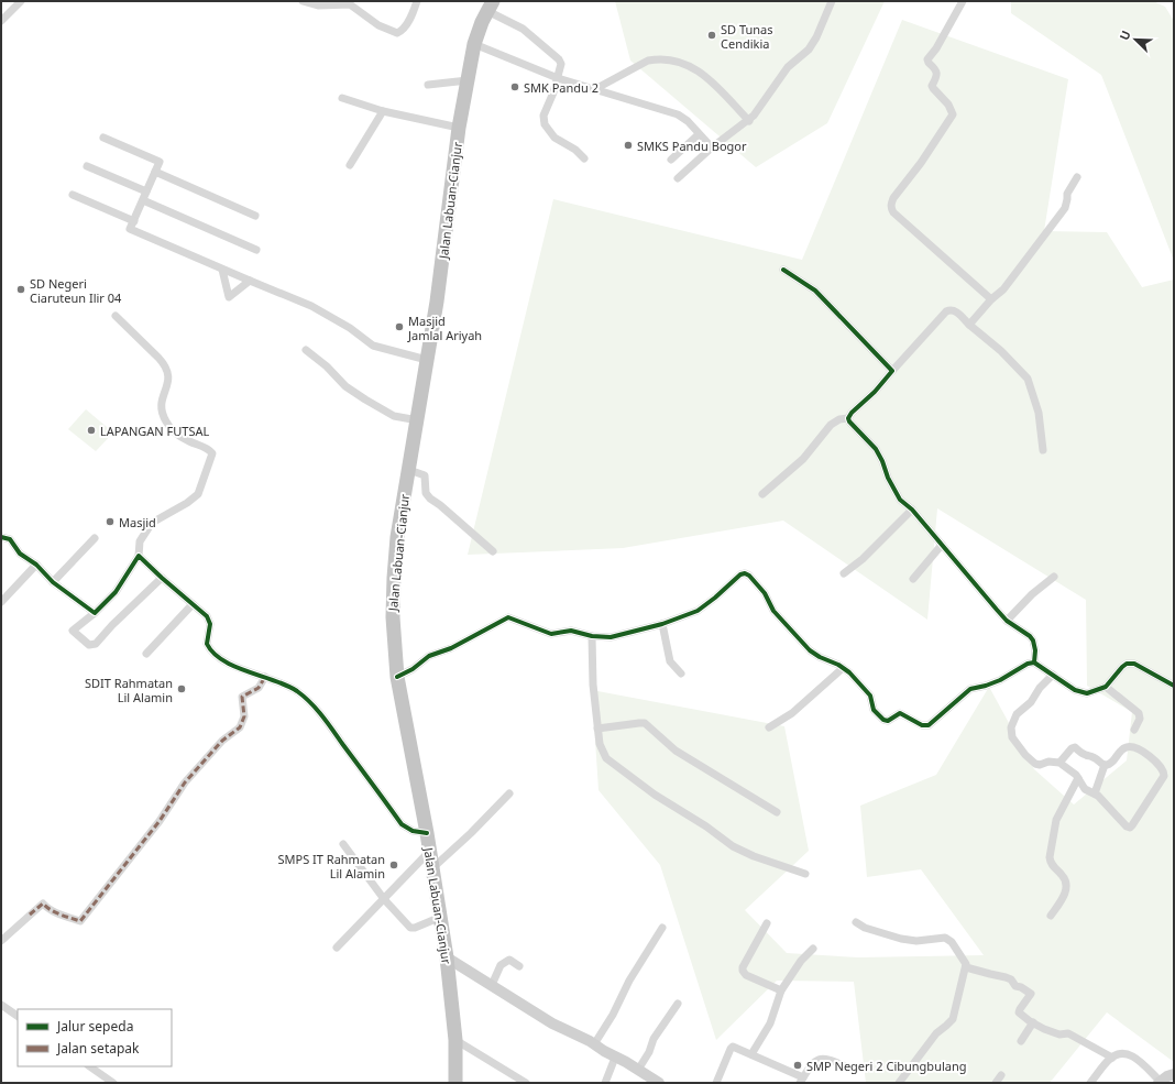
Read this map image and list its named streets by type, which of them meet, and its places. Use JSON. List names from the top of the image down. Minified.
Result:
{"streets":{"highway":["Jalan Labuan-Cianjur"]},"places":["SD Tunas Cendikia","SMK Pandu 2","SMKS Pandu Bogor","SD Negeri Ciaruteun Ilir 04","Masjid Jamlal Ariyah","LAPANGAN FUTSAL","Masjid","SDIT Rahmatan Lil Alamin","SMPS IT Rahmatan Lil Alamin","SMP Negeri 2 Cibungbulang"],"legend":["Jalur sepeda","Jalan setapak"],"north":"top left"}
